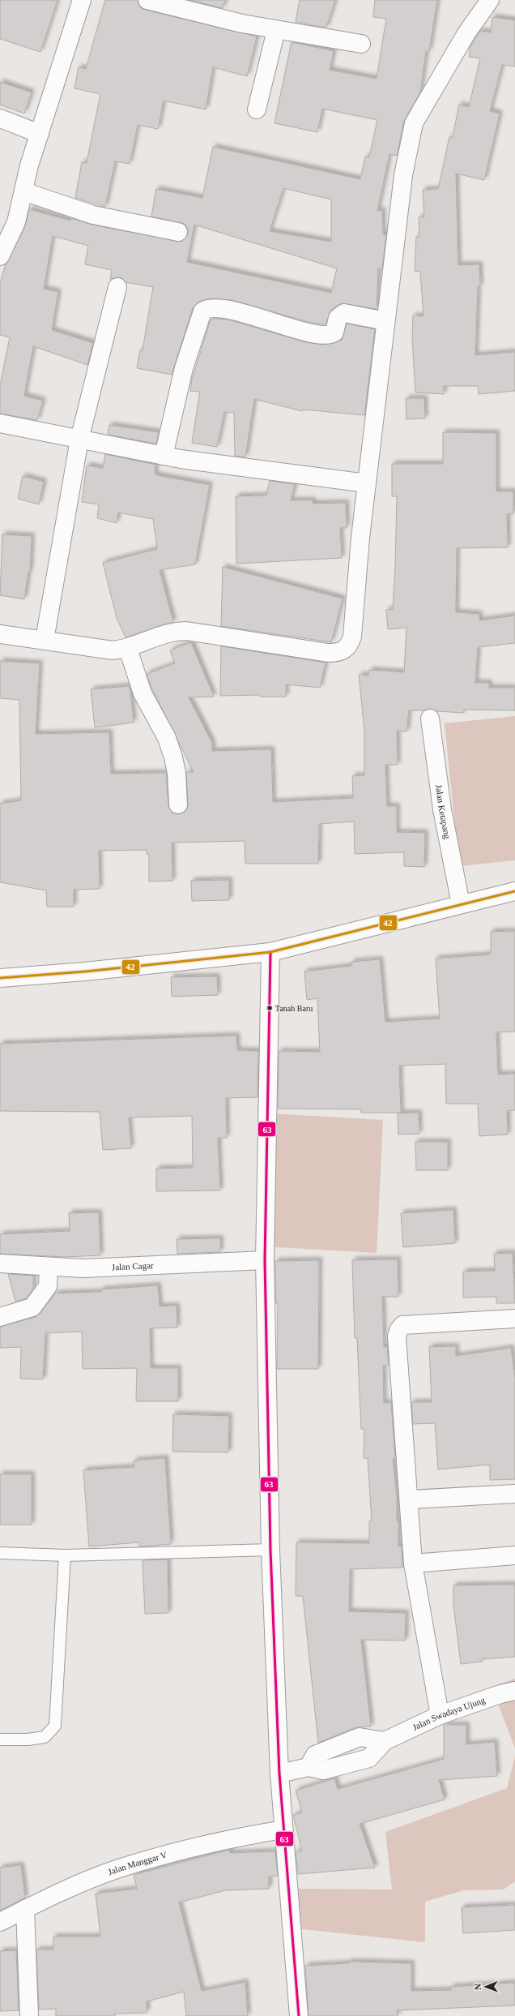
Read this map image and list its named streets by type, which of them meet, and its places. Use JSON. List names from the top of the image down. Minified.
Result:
{"streets":{"street":["Jalan Ketapang","Jalan Cagar","Jalan Swadaya Ujung","Jalan Manggar V"]},"places":["Tanah Baru"],"lines":["transit line 42","transit line 63"],"north":"left"}
